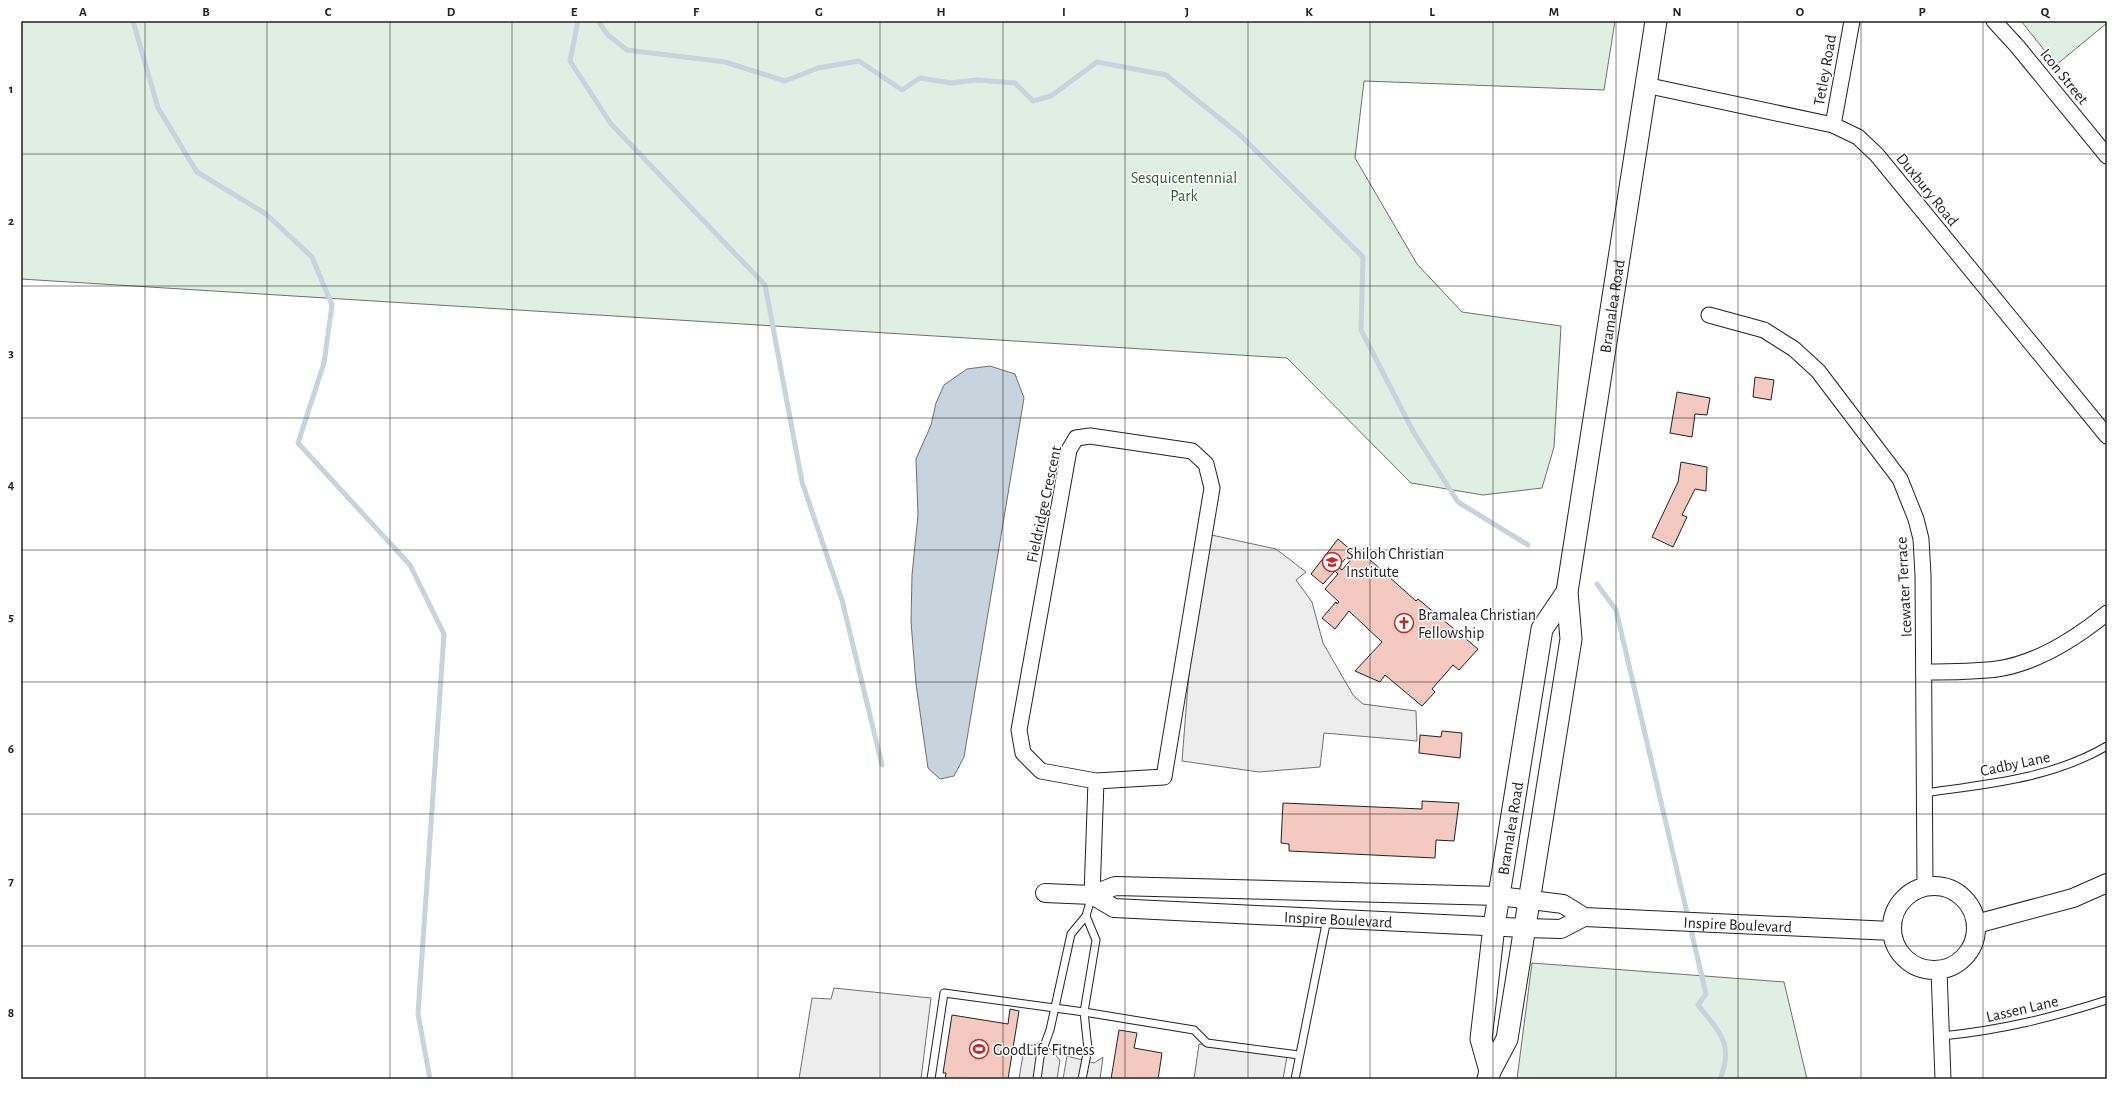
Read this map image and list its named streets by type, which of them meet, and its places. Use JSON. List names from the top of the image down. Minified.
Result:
{"streets":{"main road":["Bramalea Road"],"street":["Tetley Road","Icon Street","Duxbury Road","Fieldridge Crescent","Icewater Terrace","Inspire Boulevard"],"lane":["Cadby Lane","Lassen Lane"]},"crossings":[["Tetley Road","Duxbury Road"],["Duxbury Road","Bramalea Road"],["Bramalea Road","Inspire Boulevard"],["Icewater Terrace","Cadby Lane"],["Icewater Terrace","Inspire Boulevard"]],"parks":["Sesquicentennial Park"],"places":{"school or university":["Shiloh Christian Institute"],"church":["Bramalea Christian Fellowship"],"sports":["GoodLife Fitness"]},"grid":{"columns":["A","B","C","D","E","F","G","H","I","J","K","L","M","N","O","P","Q"],"rows":["1","2","3","4","5","6","7","8"]}}
